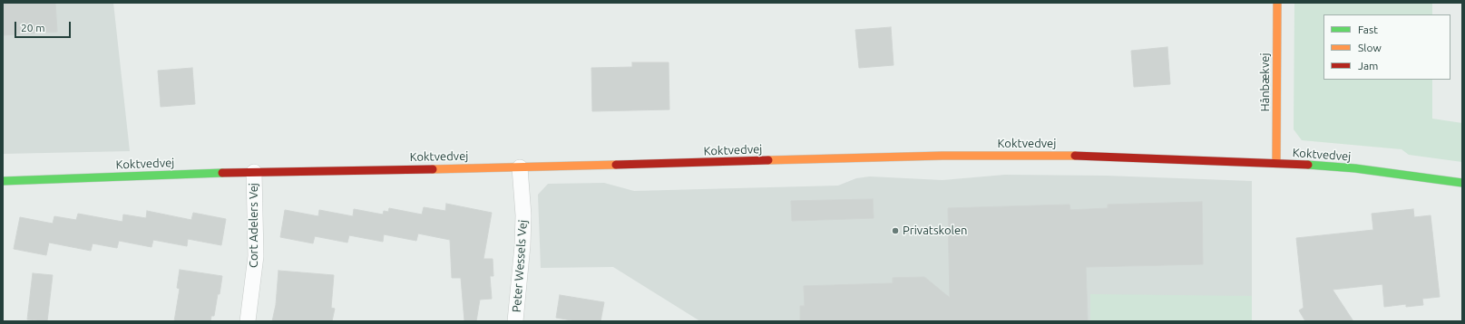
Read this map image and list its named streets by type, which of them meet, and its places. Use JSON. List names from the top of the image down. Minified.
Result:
{"streets":{"street":["Hånbækvej","Koktvedvej","Cort Adelers Vej","Peter Wessels Vej"]},"crossings":[["Hånbækvej","Koktvedvej"],["Koktvedvej","Cort Adelers Vej"],["Koktvedvej","Peter Wessels Vej"]],"places":["Privatskolen"],"legend":["Fast","Slow","Jam"],"scale_bar":"20 m"}
